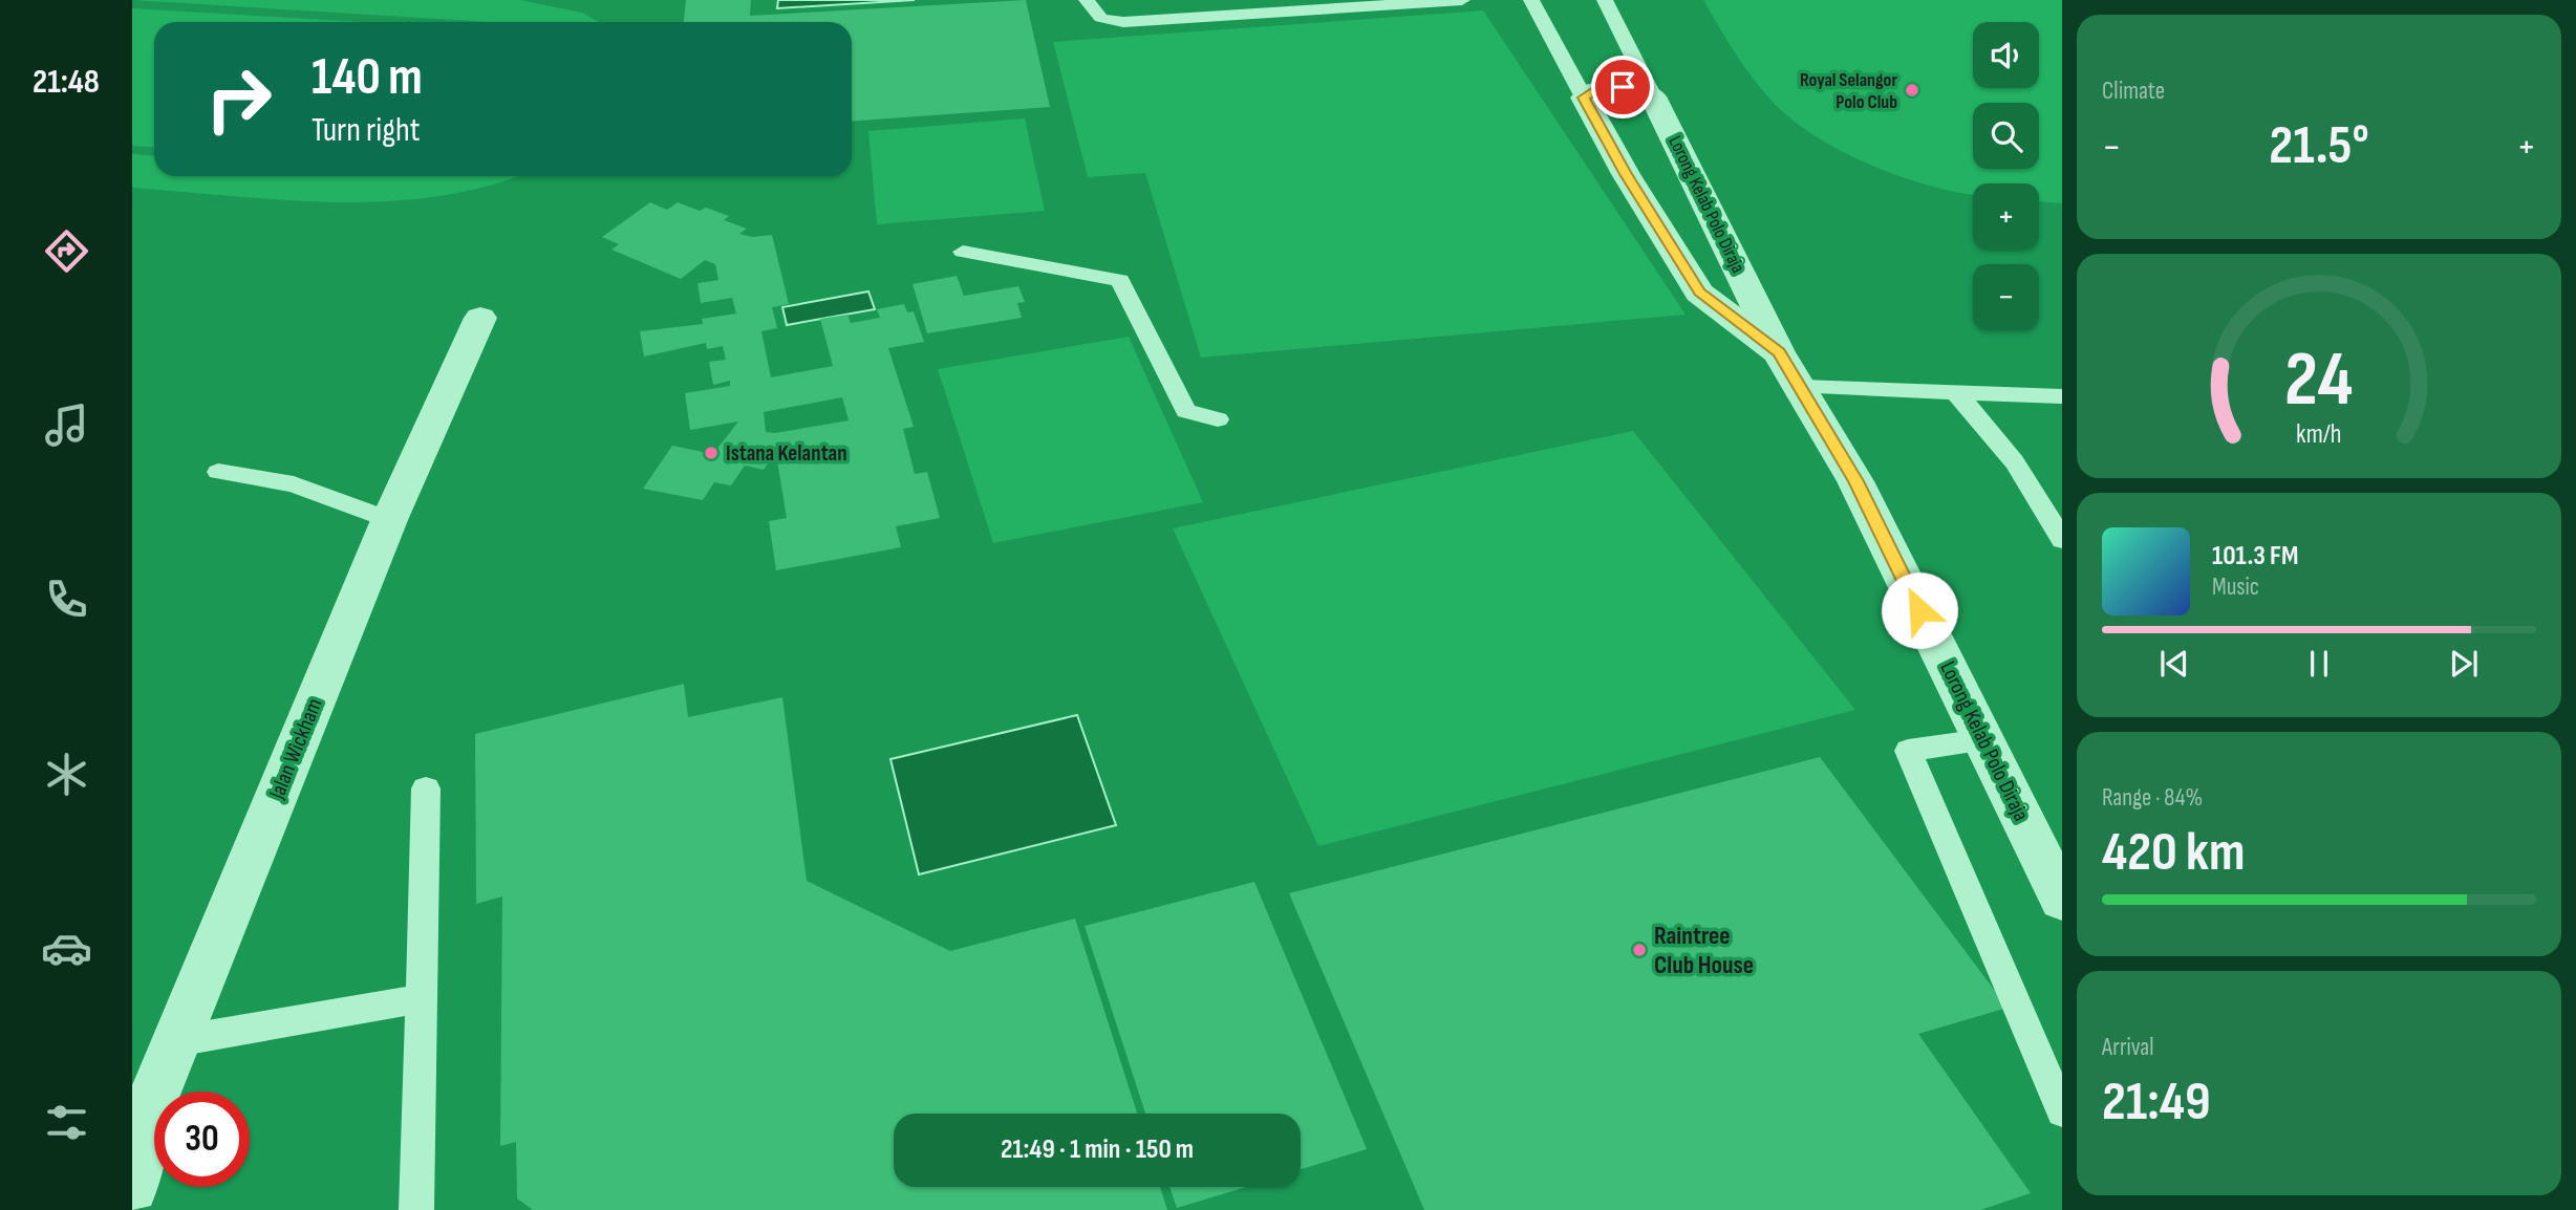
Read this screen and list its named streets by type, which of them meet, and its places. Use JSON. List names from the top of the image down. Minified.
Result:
{"streets":{"street":["Lorong Kelab Polo Diraja","Jalan Wickham"]},"places":["Royal Selangor Polo Club","Istana Kelantan","Raintree Club House"],"page":{"tabs":"21:48","tile":["Climate",["Range · 84%","420 km"],["Arrival","21:49"]],"map_buttons":["+","−"],"turn":["140 m","Turn right"],"heat":["−","21.5°","+"],"song":["101.3 FM","Music"],"limit":"30","trip":"21:49 · 1 min · 150 m","gauge":["24","km/h"]}}
